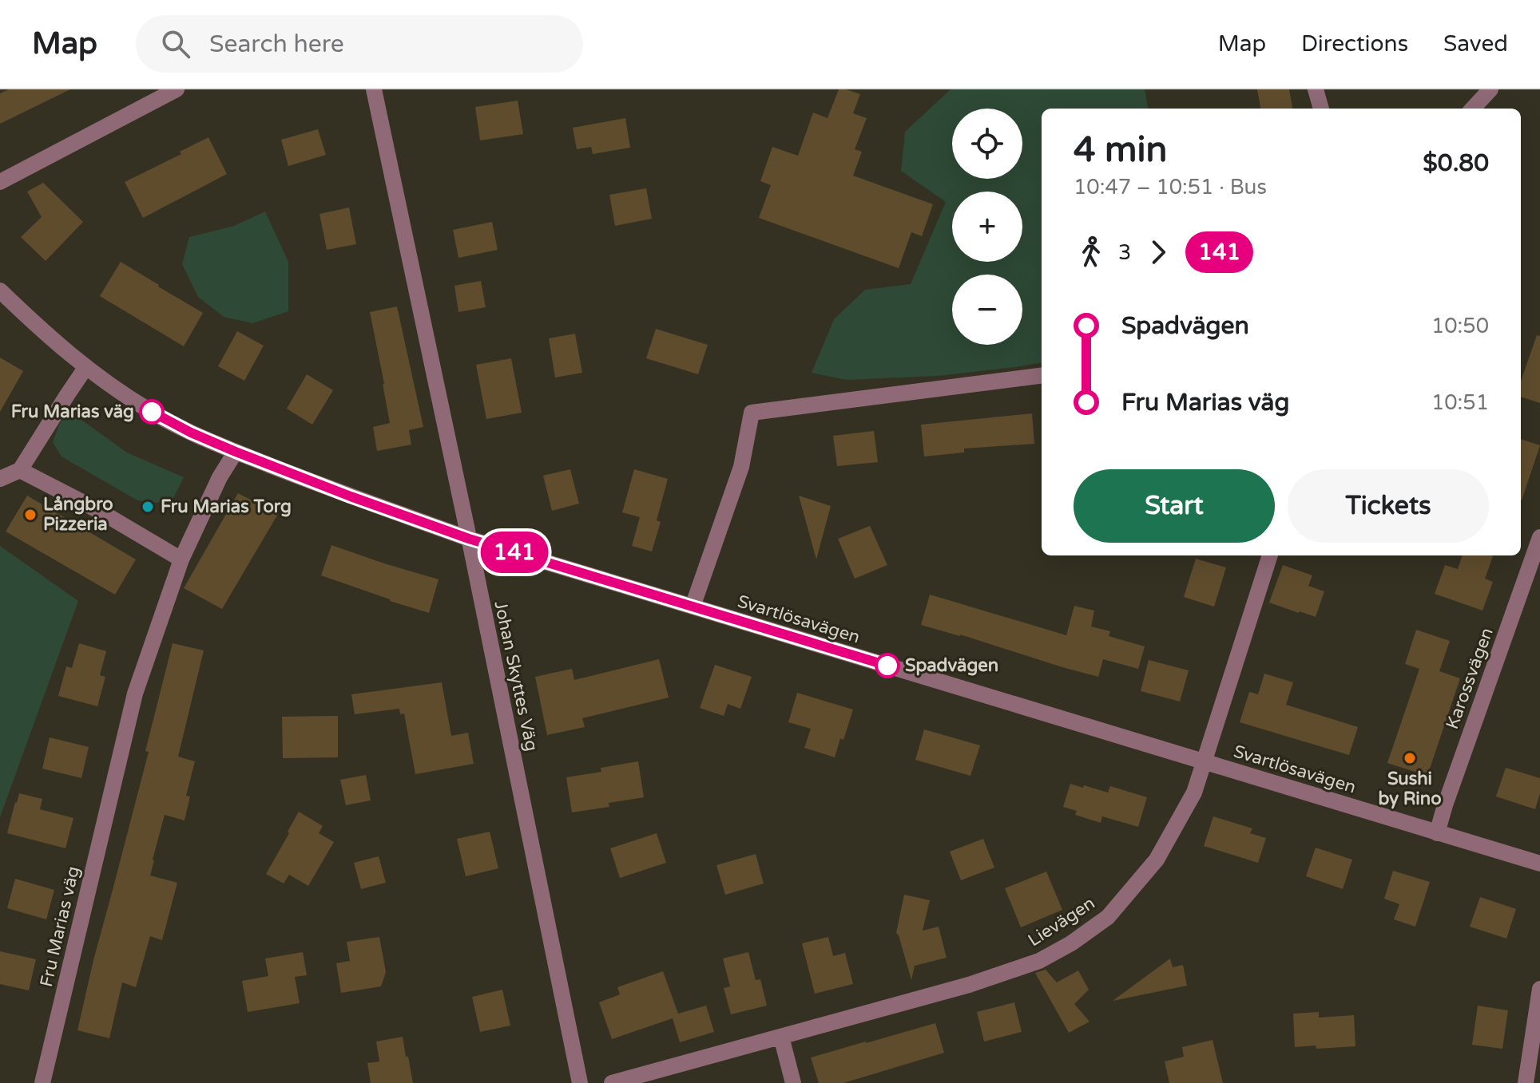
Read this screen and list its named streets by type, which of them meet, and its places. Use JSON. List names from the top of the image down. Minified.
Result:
{"streets":{"street":["Svartlösavägen","Johan Skyttes Väg","Karossvägen","Lievägen","Fru Marias väg"]},"crossings":[["Svartlösavägen","Johan Skyttes Väg"],["Svartlösavägen","Karossvägen"],["Svartlösavägen","Lievägen"]],"places":["Fru Marias väg","Fru Marias Torg","Långbro Pizzeria","Spadvägen","Sushi by Rino"],"lines":["bus line 141"],"page":{"header":"Map","search":"Search here","nav":["Map","Directions","Saved"],"on_map":"141","map_buttons":["+","−"],"heading":["4 min","10:47 – 10:51 · Bus","$0.80"],"legs":["3","141"],"list":[{"name":"Spadvägen","value":"10:50"},{"name":"Fru Marias väg","value":"10:51"}],"buttons":["Start","Tickets"]}}
